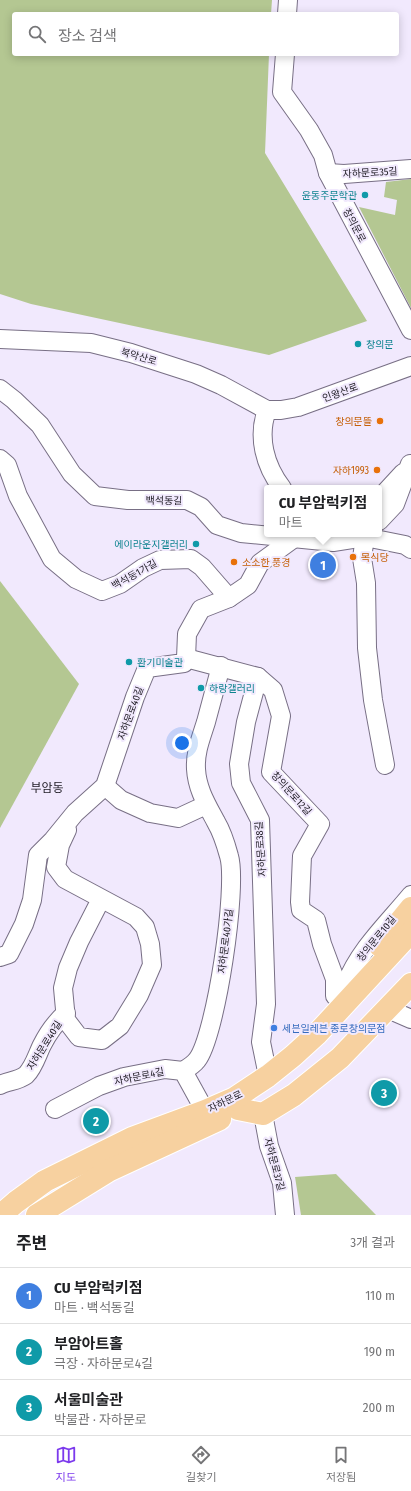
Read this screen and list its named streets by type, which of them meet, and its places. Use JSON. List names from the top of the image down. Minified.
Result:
{"streets":{"main road":["자하문로"],"street":["자하문로35길","창의문로","북악산로","인왕산로","백석동길","백석동1가길","자하문로40길","창의문로12길","자하문로38길","창의문로10길","자하문로40가길","자하문로4길","자하문로37길"]},"crossings":[["자하문로35길","창의문로"],["북악산로","인왕산로"],["창의문로12길","자하문로38길"],["창의문로12길","창의문로10길"],["자하문로38길","자하문로"],["자하문로40가길","자하문로4길"]],"districts":["부암동"],"places":["윤동주문학관","창의문","창의문뜰","자하1993","에이라운지갤러리","목식당","소소한 풍경","환기미술관","하랑갤러리","세븐일레븐 종로창의문점"],"page":{"search":"장소 검색","popup":["CU 부암럭키점","마트"],"pins":["1","3","2"],"heading":["주변","3개 결과"],"list":[{"mark":"1","name":"CU 부암럭키점","note":"마트 · 백석동길","value":"110 m"},{"mark":"2","name":"부암아트홀","note":"극장 · 자하문로4길","value":"190 m"},{"mark":"3","name":"서울미술관","note":"박물관 · 자하문로","value":"200 m"}],"nav":["지도","길찾기","저장됨"]}}
